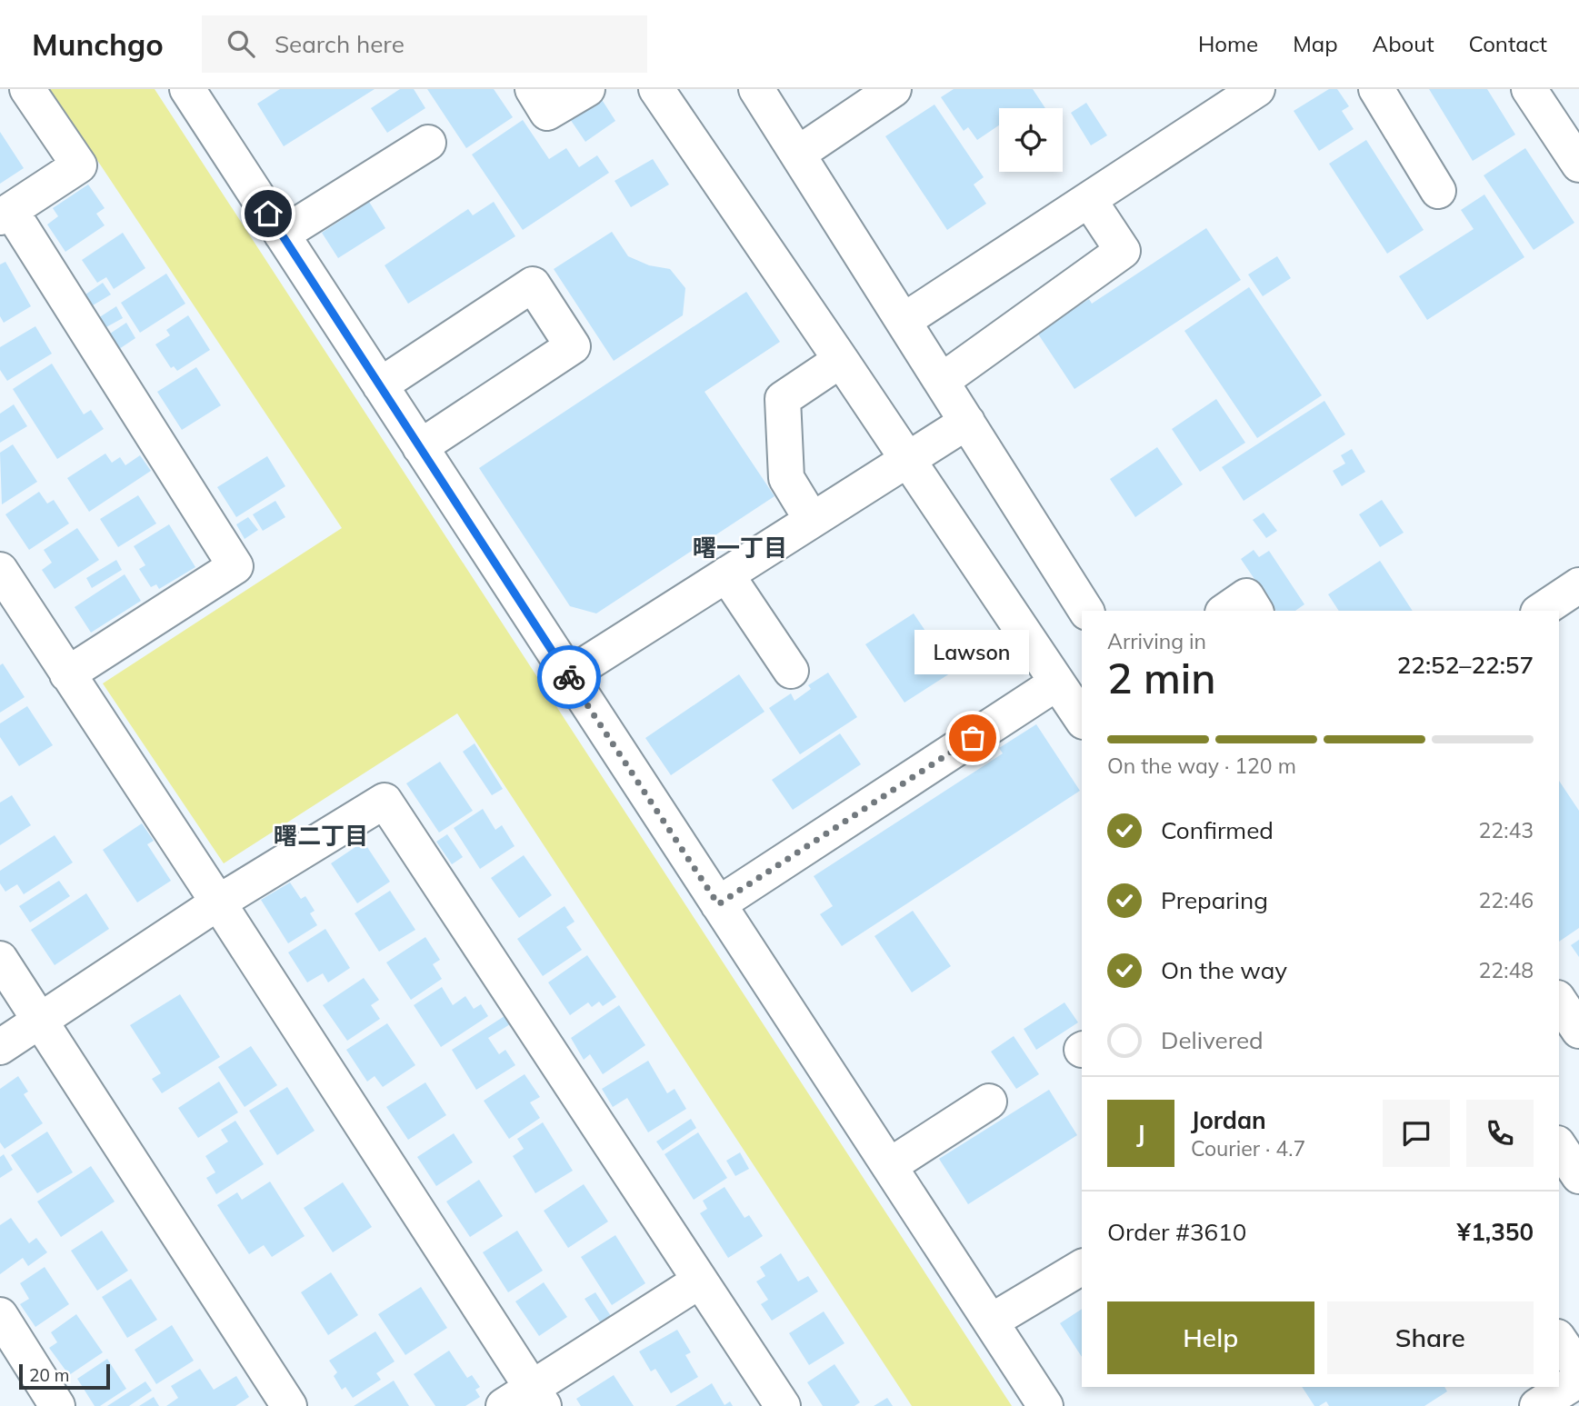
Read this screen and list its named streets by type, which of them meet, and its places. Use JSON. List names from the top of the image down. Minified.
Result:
{"districts":["曙一丁目","曙二丁目"],"places":["Lawson"],"scale_bar":"20 m","page":{"header":"Munchgo","search":"Search here","nav":["Home","Map","About","Contact"],"heading":["2 min","Arriving in","22:52–22:57"],"panel":["Jordan","Courier · 4.7","Order #3610","¥1,350"],"bubble":"Lawson","bar":"On the way · 120 m","list":[["Confirmed","22:43"],["Preparing","22:46"],["On the way","22:48"],"Delivered"],"round":"J","buttons":["Help","Share"],"scale":"20 m"}}
